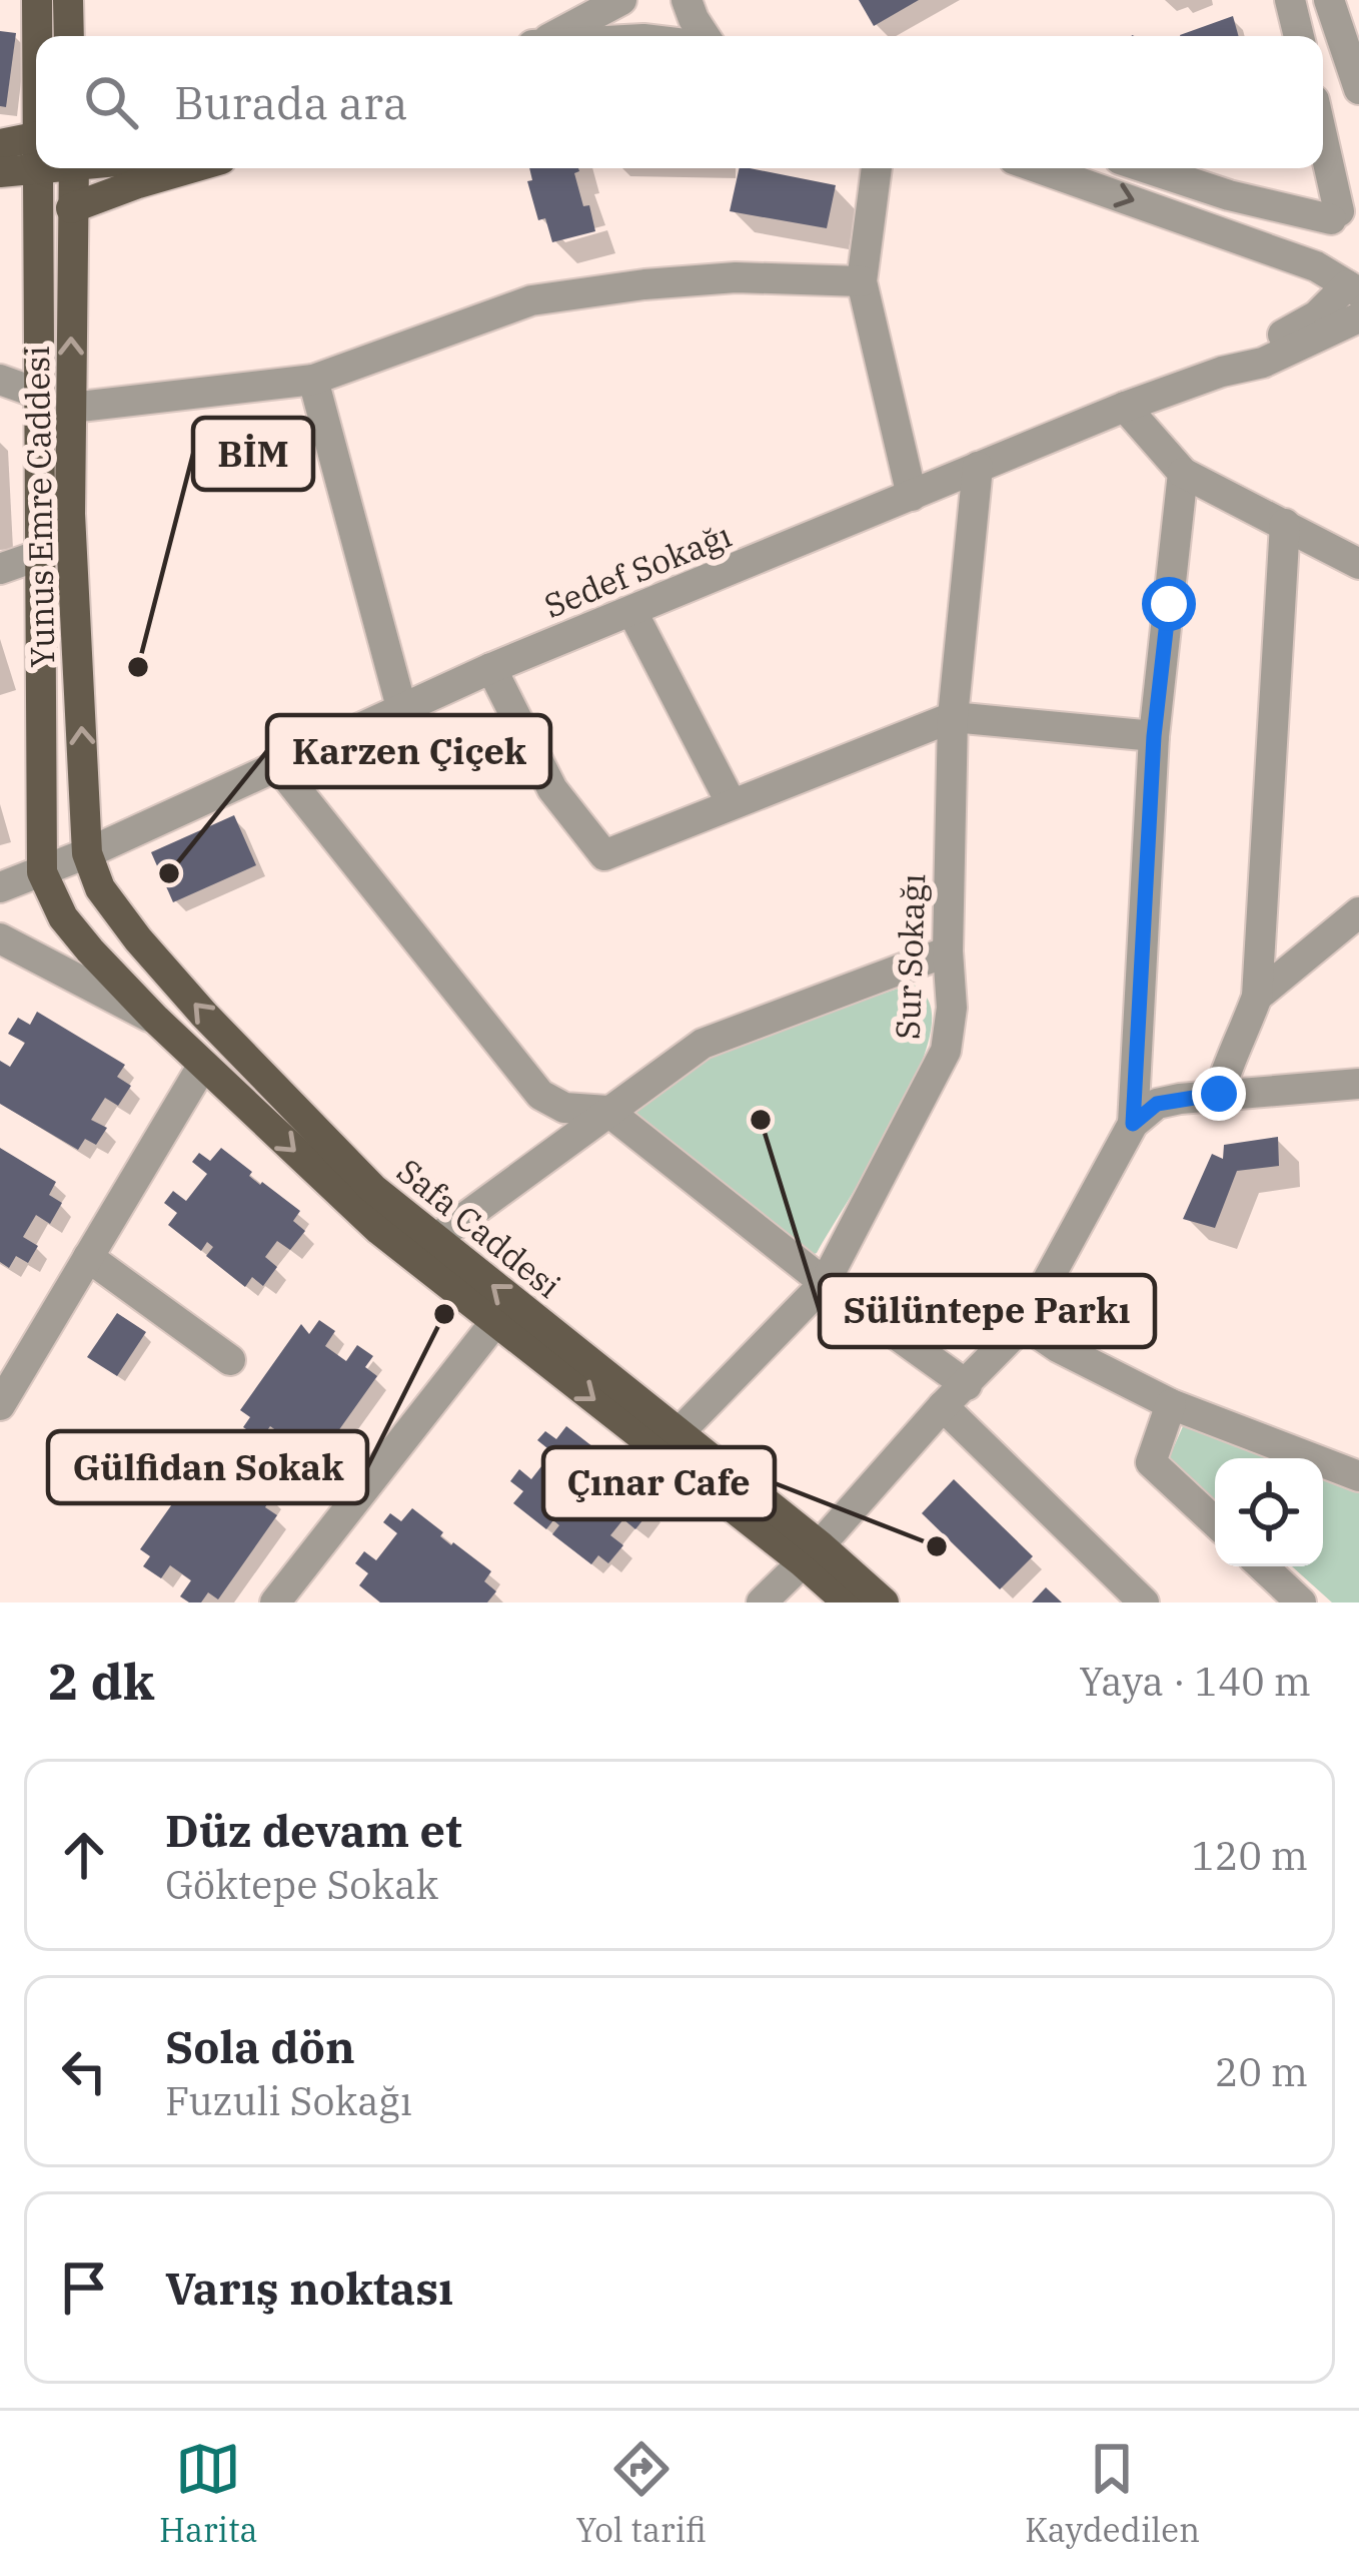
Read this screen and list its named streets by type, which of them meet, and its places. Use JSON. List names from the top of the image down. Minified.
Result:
{"streets":{"main road":["Yunus Emre Caddesi","Safa Caddesi"],"street":["Sedef Sokağı","Sur Sokağı"]},"crossings":[["Yunus Emre Caddesi","Sedef Sokağı"],["Yunus Emre Caddesi","Safa Caddesi"],["Sedef Sokağı","Sur Sokağı"],["Sedef Sokağı","Safa Caddesi"],["Sur Sokağı","Safa Caddesi"]],"places":["BİM","Karzen Çiçek","Sülüntepe Parkı","Gülfidan Sokak","Çınar Cafe"],"page":{"search":"Burada ara","heading":["2 dk","Yaya · 140 m"],"list":[["Düz devam et","Göktepe Sokak","120 m"],["Sola dön","Fuzuli Sokağı","20 m"],"Varış noktası"],"nav":["Harita","Yol tarifi","Kaydedilen"]}}
